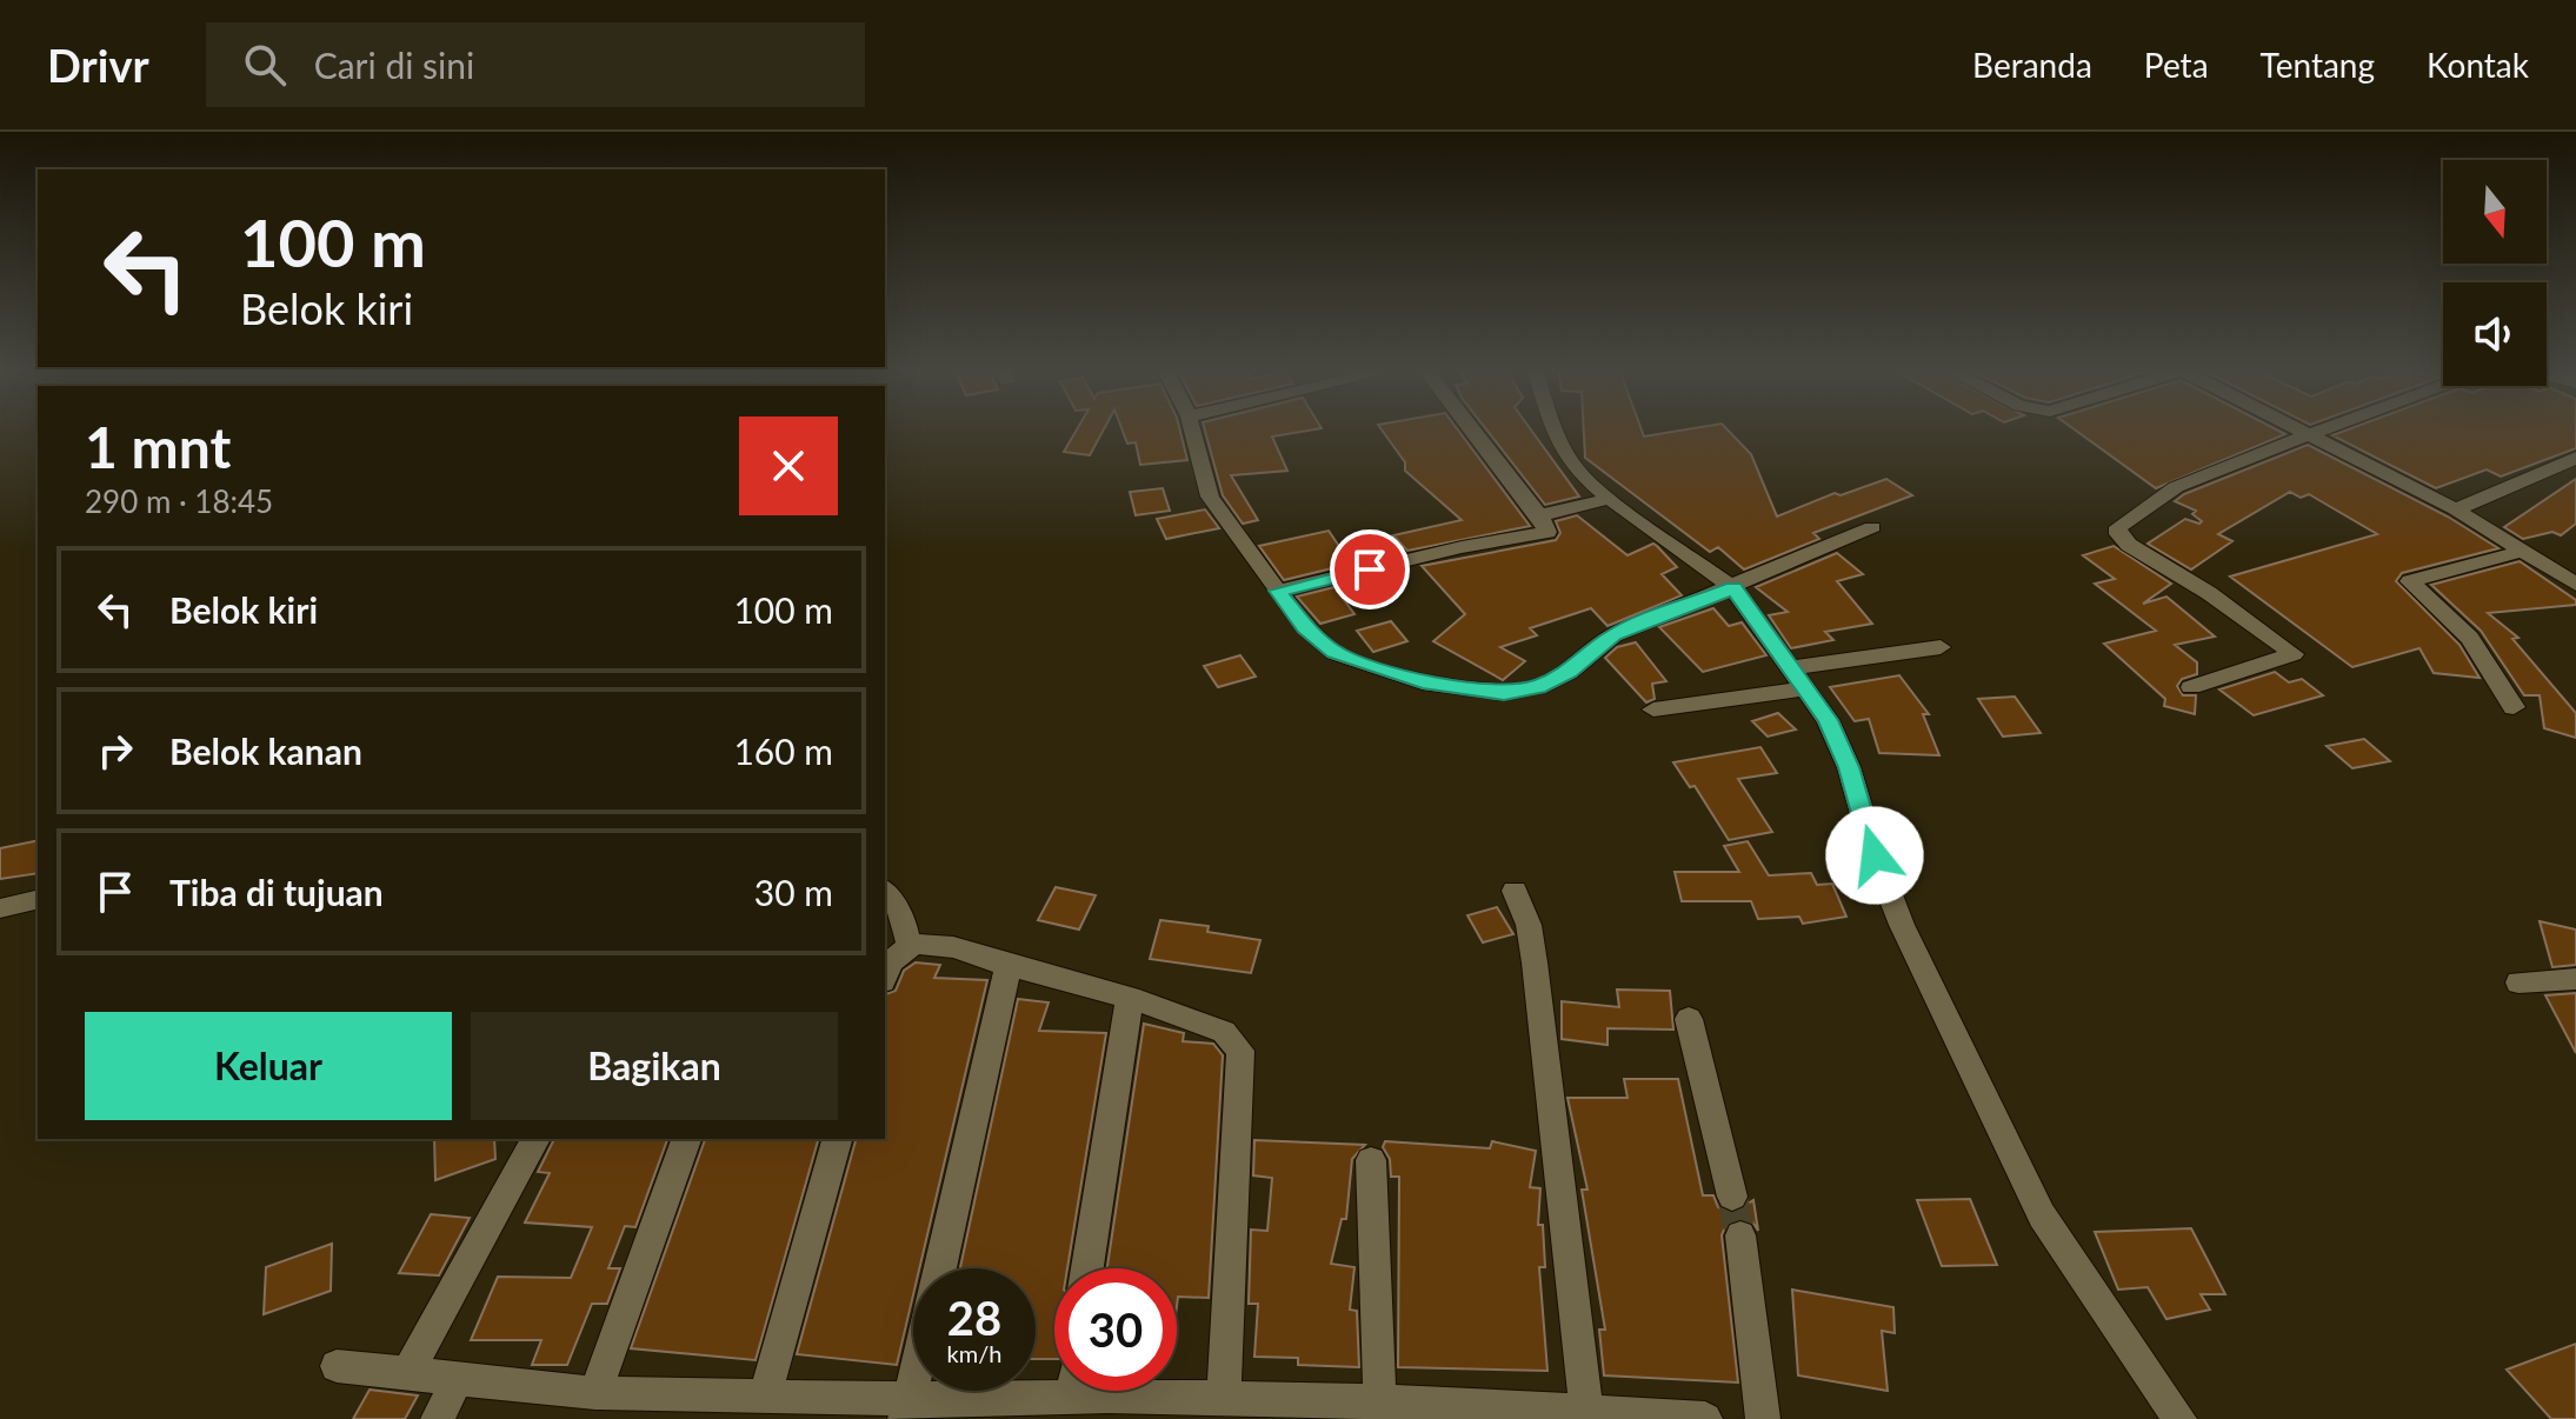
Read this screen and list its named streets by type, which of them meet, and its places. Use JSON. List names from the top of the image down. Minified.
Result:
{"north":"bottom","page":{"header":"Drivr","search":"Cari di sini","nav":["Beranda","Peta","Tentang","Kontak"],"turn":["100 m","Belok kiri"],"heading":["1 mnt","290 m · 18:45"],"list":[{"name":"Belok kiri","value":"100 m"},{"name":"Belok kanan","value":"160 m"},{"name":"Tiba di tujuan","value":"30 m"}],"buttons":["Keluar","Bagikan"],"speed":"28 km/h","limit":"30"}}
